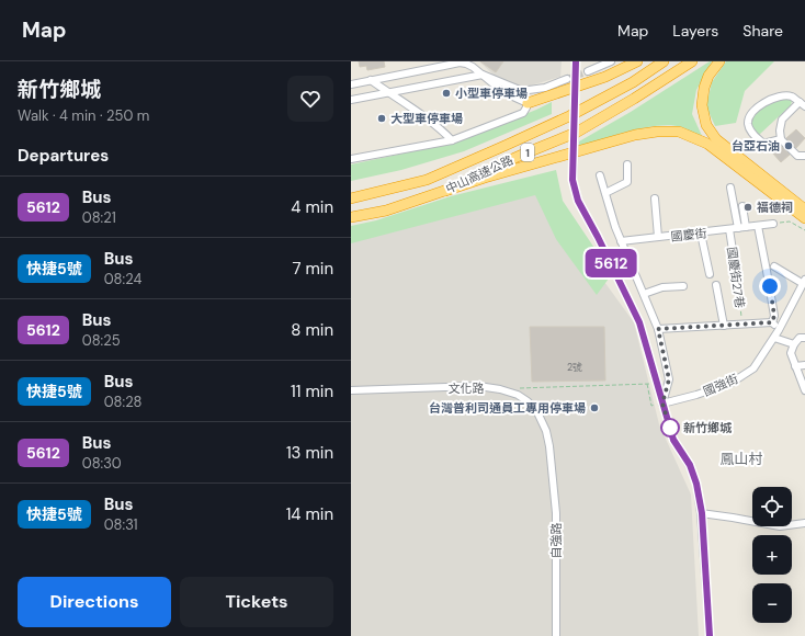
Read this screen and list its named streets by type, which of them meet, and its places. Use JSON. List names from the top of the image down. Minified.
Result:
{"streets":{"highway":["1","中山高速公路"],"street":["國慶街","國慶街27巷","國強街","文化路","自強路"]},"crossings":[["國慶街","國慶街27巷"],["文化路","自強路"]],"districts":["鳳山村"],"places":["小型車停車場","大型車停車場","台亞石油","福德祠","台灣普利司通員工專用停車場","新竹鄉城"],"lines":["bus line 5612"],"house_numbers":["2號"],"page":{"header":"Map","nav":["Map","Layers","Share"],"heading":[["新竹鄉城","Walk · 4 min · 250 m"],"Departures"],"on_map":"5612","list":[{"mark":"5612","name":"Bus","note":"08:21","value":"4 min"},{"mark":"快捷5號","name":"Bus","note":"08:24","value":"7 min"},{"mark":"5612","name":"Bus","note":"08:25","value":"8 min"},{"mark":"快捷5號","name":"Bus","note":"08:28","value":"11 min"},{"mark":"5612","name":"Bus","note":"08:30","value":"13 min"},{"mark":"快捷5號","name":"Bus","note":"08:31","value":"14 min"}],"map_buttons":["+","−"],"buttons":["Directions","Tickets"]}}
